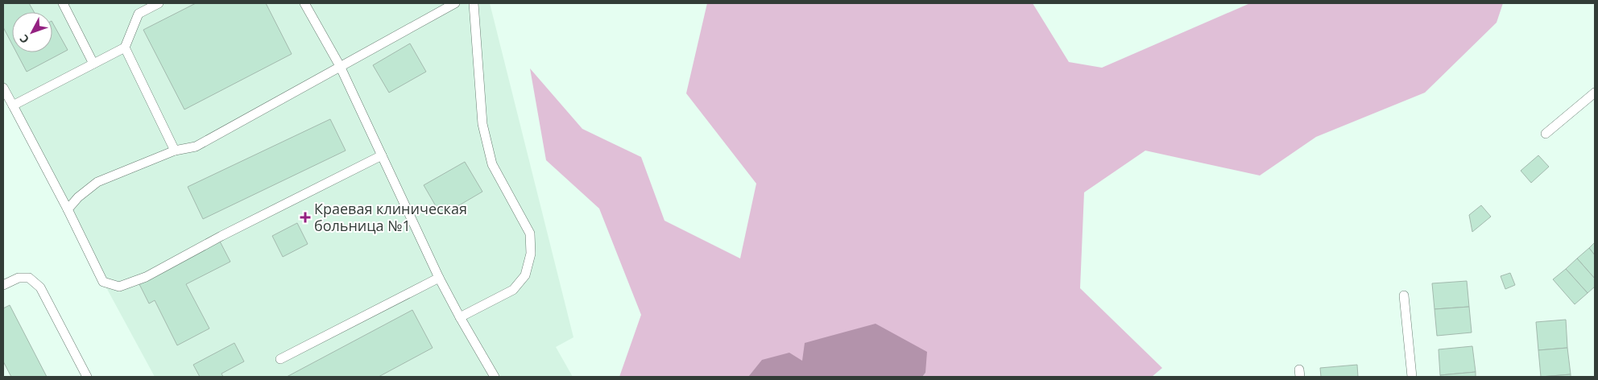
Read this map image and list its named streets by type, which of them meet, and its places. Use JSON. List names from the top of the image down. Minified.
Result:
{"places":{"health":["Краевая клиническая больница №1"]},"north":"bottom left"}
